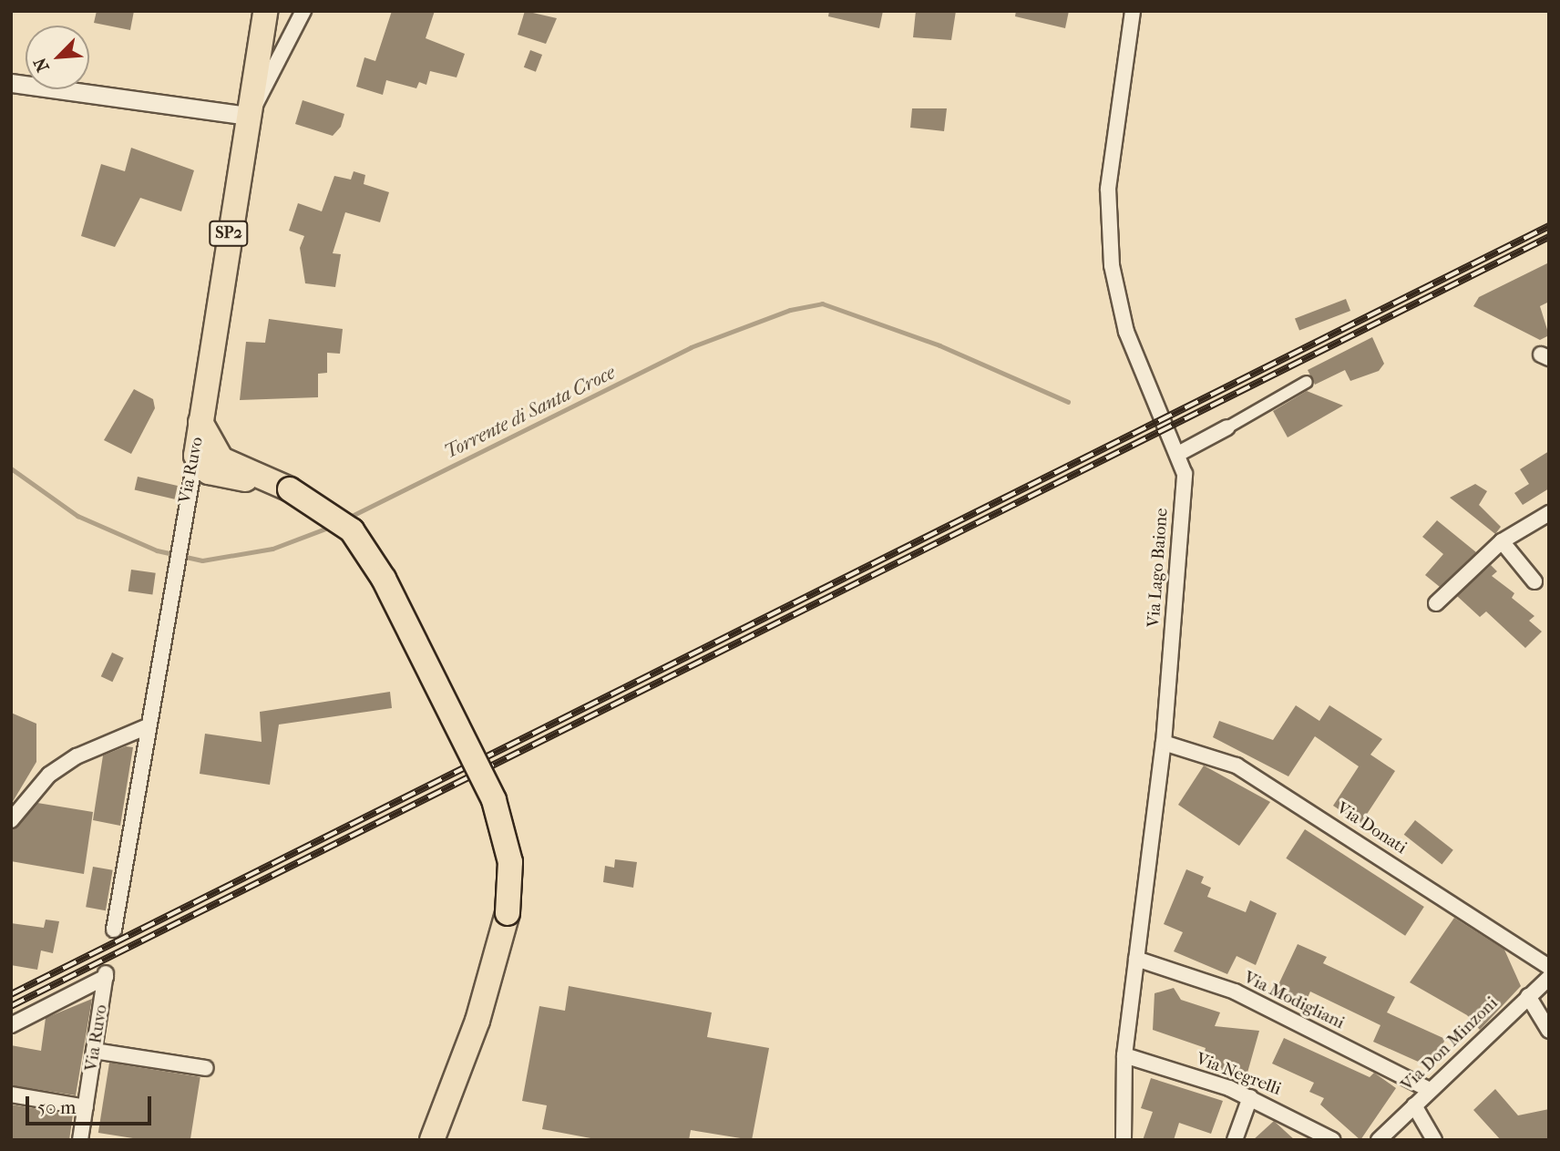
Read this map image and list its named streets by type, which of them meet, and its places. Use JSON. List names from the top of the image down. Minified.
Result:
{"streets":{"main road":["SP2","Via Ruvo"],"street":["Via Lago Baione","Via Donati","Via Modigliani","Via Don Minzoni","Via Negrelli"]},"crossings":[["Via Lago Baione","Via Donati"],["Via Lago Baione","Via Modigliani"],["Via Lago Baione","Via Negrelli"],["Via Modigliani","Via Don Minzoni"]],"water":["Torrente di Santa Croce"],"scale_bar":"50 m","north":"bottom left"}
